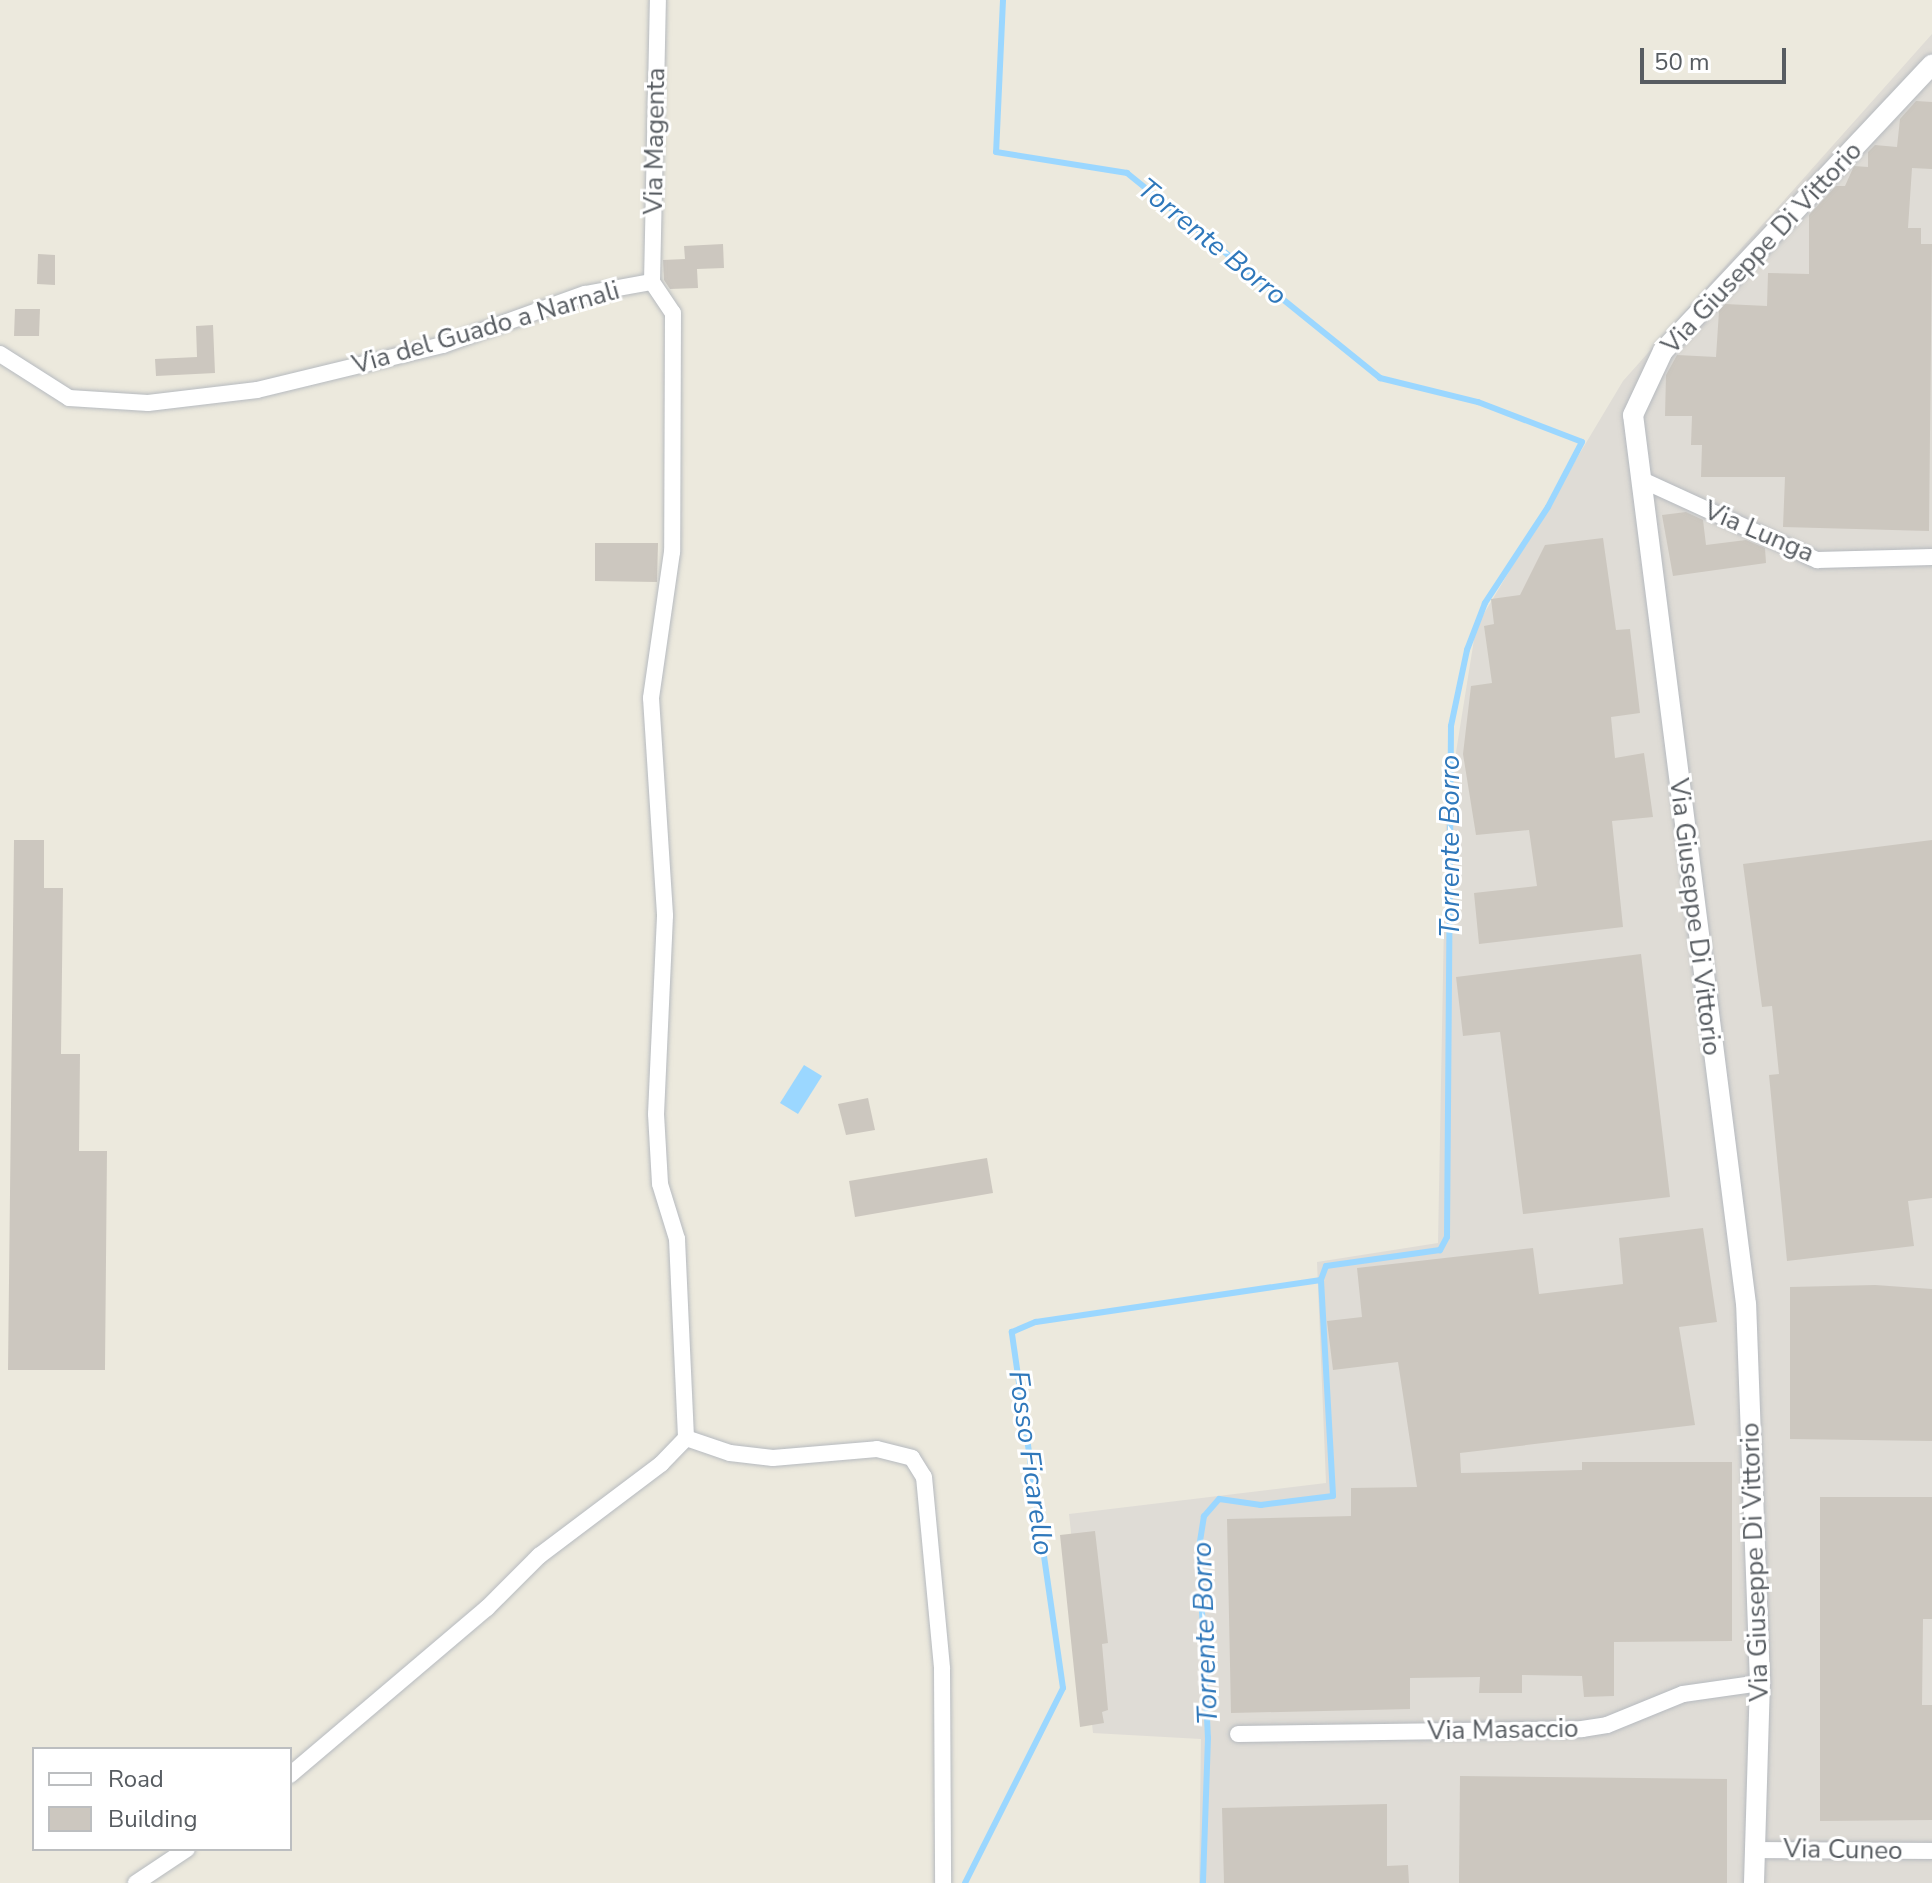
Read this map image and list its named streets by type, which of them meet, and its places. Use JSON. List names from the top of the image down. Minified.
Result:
{"streets":{"street":["Via Magenta","Via Giuseppe Di Vittorio","Via del Guado a Narnali","Via Lunga","Via Masaccio","Via Cuneo"]},"crossings":[["Via Magenta","Via del Guado a Narnali"],["Via Giuseppe Di Vittorio","Via Lunga"],["Via Giuseppe Di Vittorio","Via Masaccio"],["Via Giuseppe Di Vittorio","Via Cuneo"]],"water":["Torrente Borro","Fosso Ficarello"],"legend":["Road","Building"],"scale_bar":"50 m"}
